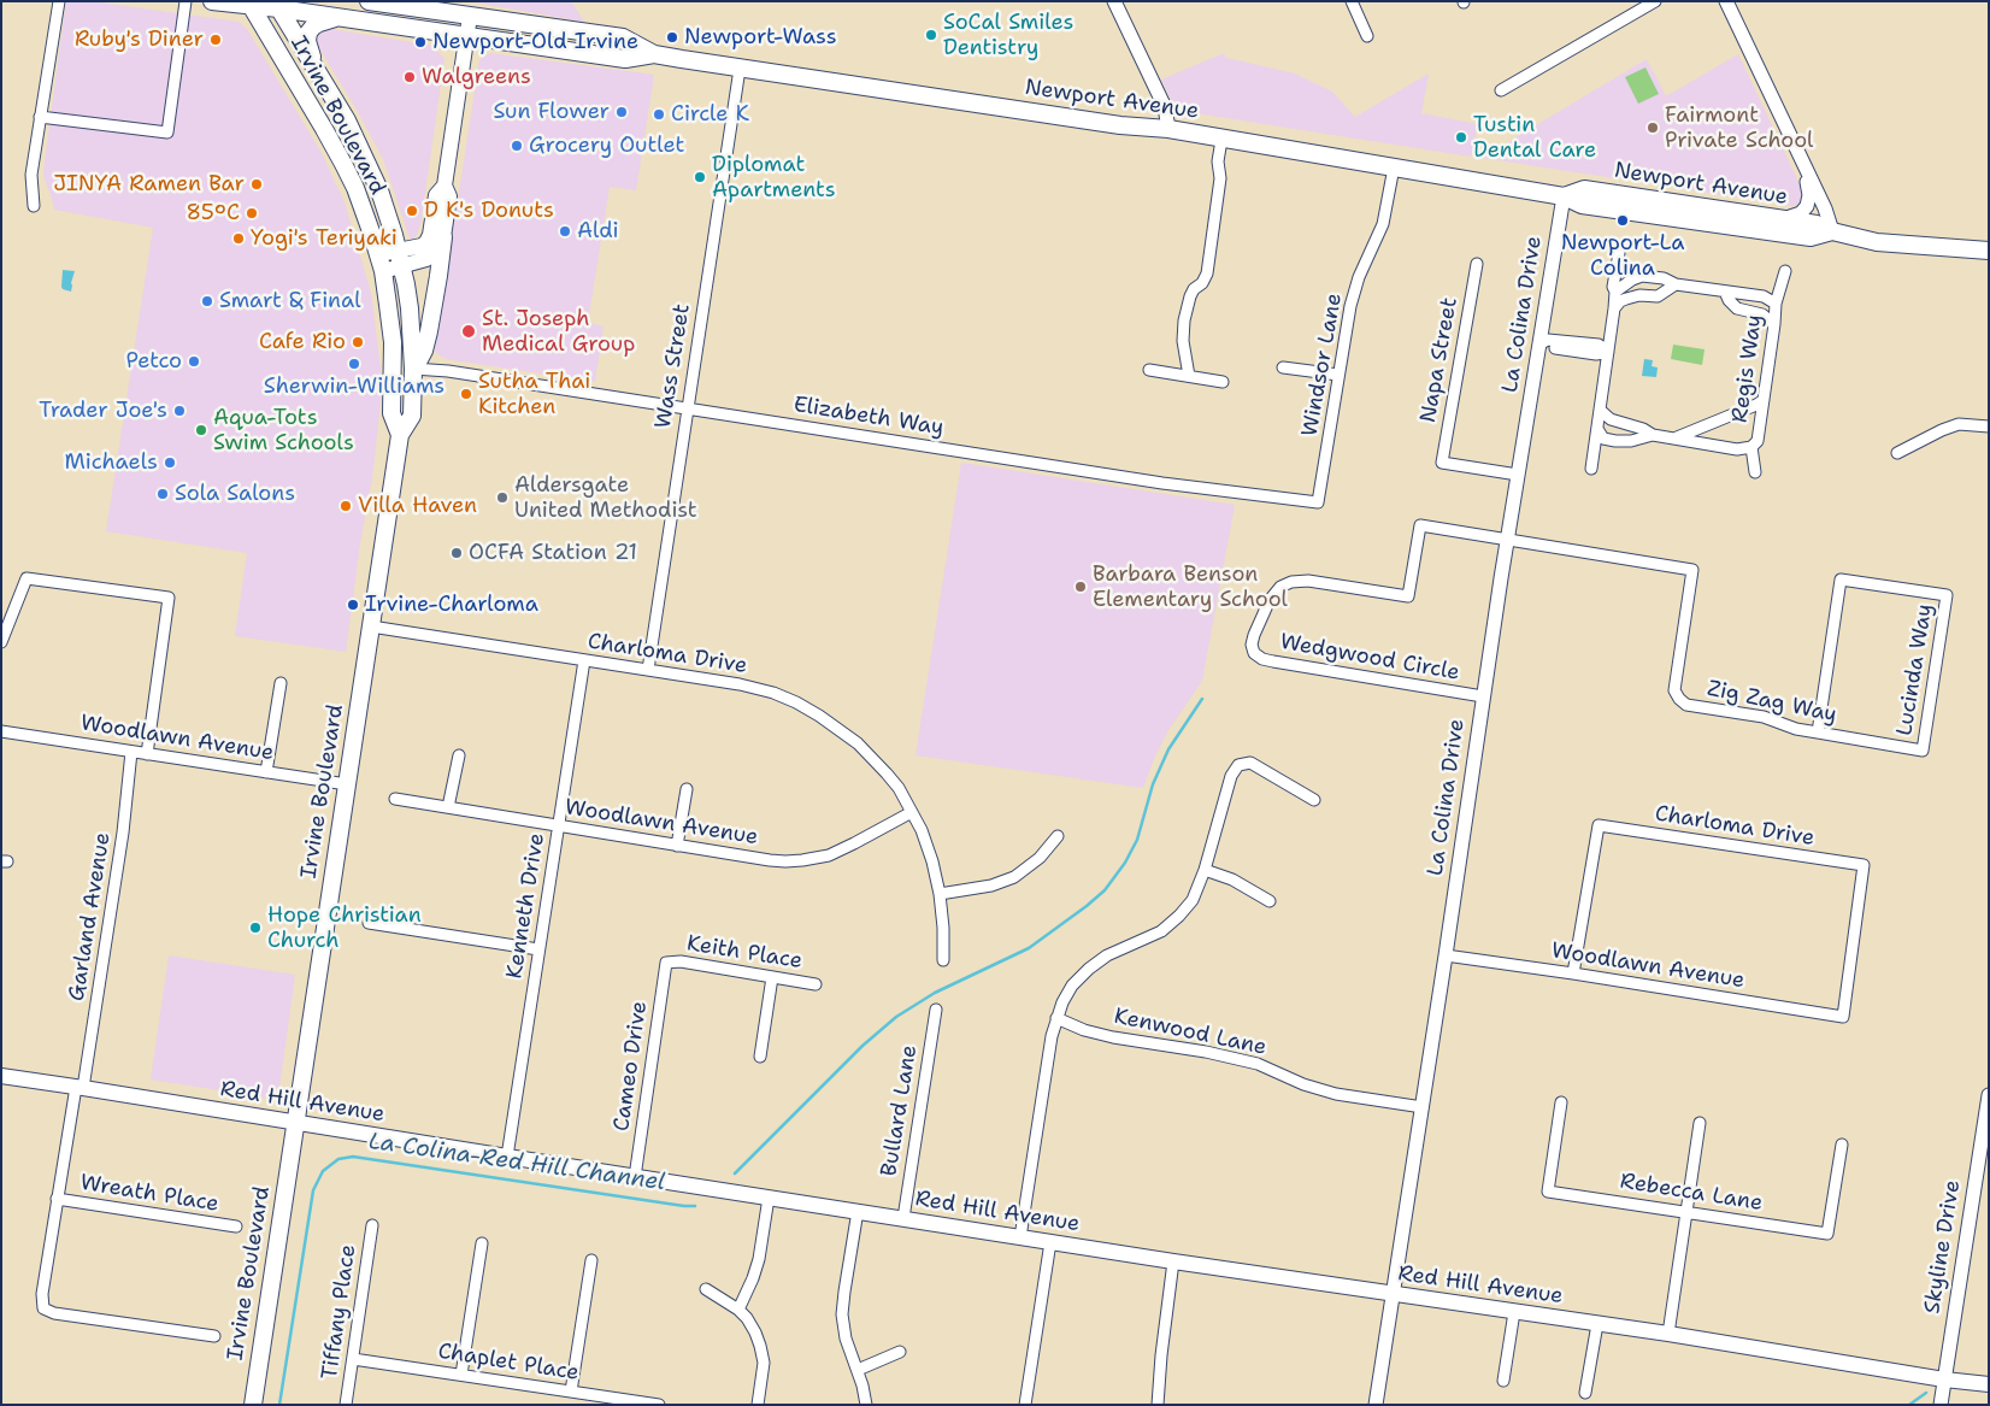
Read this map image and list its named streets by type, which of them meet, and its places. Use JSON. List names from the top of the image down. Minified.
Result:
{"streets":{"main road":["Newport Avenue","Irvine Boulevard","Red Hill Avenue"],"street":["La Colina Drive","Napa Street","Windsor Lane","Wass Street","Regis Way","Elizabeth Way","Charloma Drive","Wedgwood Circle","Lucinda Way","Zig Zag Way","Woodlawn Avenue","Kenneth Drive","Garland Avenue","Keith Place","Kenwood Lane","Cameo Drive","Bullard Lane","Rebecca Lane","Wreath Place","Skyline Drive","Tiffany Place","Chaplet Place"]},"crossings":[["Newport Avenue","Irvine Boulevard"],["Newport Avenue","La Colina Drive"],["Newport Avenue","Windsor Lane"],["Newport Avenue","Wass Street"],["Irvine Boulevard","Elizabeth Way"],["Irvine Boulevard","Charloma Drive"],["Irvine Boulevard","Woodlawn Avenue"],["Irvine Boulevard","Red Hill Avenue"],["La Colina Drive","Napa Street"],["La Colina Drive","Wedgwood Circle"],["La Colina Drive","Zig Zag Way"],["La Colina Drive","Woodlawn Avenue"],["La Colina Drive","Kenwood Lane"],["La Colina Drive","Red Hill Avenue"],["Windsor Lane","Elizabeth Way"],["Wass Street","Elizabeth Way"],["Wass Street","Charloma Drive"],["Charloma Drive","Woodlawn Avenue"],["Charloma Drive","Kenneth Drive"],["Wedgwood Circle","Zig Zag Way"],["Lucinda Way","Zig Zag Way"],["Woodlawn Avenue","Kenneth Drive"],["Woodlawn Avenue","Garland Avenue"],["Kenneth Drive","Red Hill Avenue"],["Garland Avenue","Red Hill Avenue"],["Garland Avenue","Wreath Place"],["Keith Place","Cameo Drive"],["Cameo Drive","Red Hill Avenue"],["Red Hill Avenue","Bullard Lane"],["Red Hill Avenue","Skyline Drive"],["Tiffany Place","Chaplet Place"]],"water":["La Colina-Red Hill Channel"],"places":["SoCal Smiles Dentistry","Newport-Wass","Ruby's Diner","Newport-Old Irvine","Walgreens","Sun Flower","Circle K","Fairmont Private School","Tustin Dental Care","Grocery Outlet","Diplomat Apartments","JINYA Ramen Bar","D K's Donuts","85°C","Newport-La Colina","Aldi","Yogi's Teriyaki","Smart & Final","St. Joseph Medical Group","Cafe Rio","Petco","Sherwin-Williams","Sutha Thai Kitchen","Trader Joe's","Aqua-Tots Swim Schools","Michaels","Sola Salons","Aldersgate United Methodist","Villa Haven","OCFA Station 21","Barbara Benson Elementary School","Irvine-Charloma","Hope Christian Church"]}
